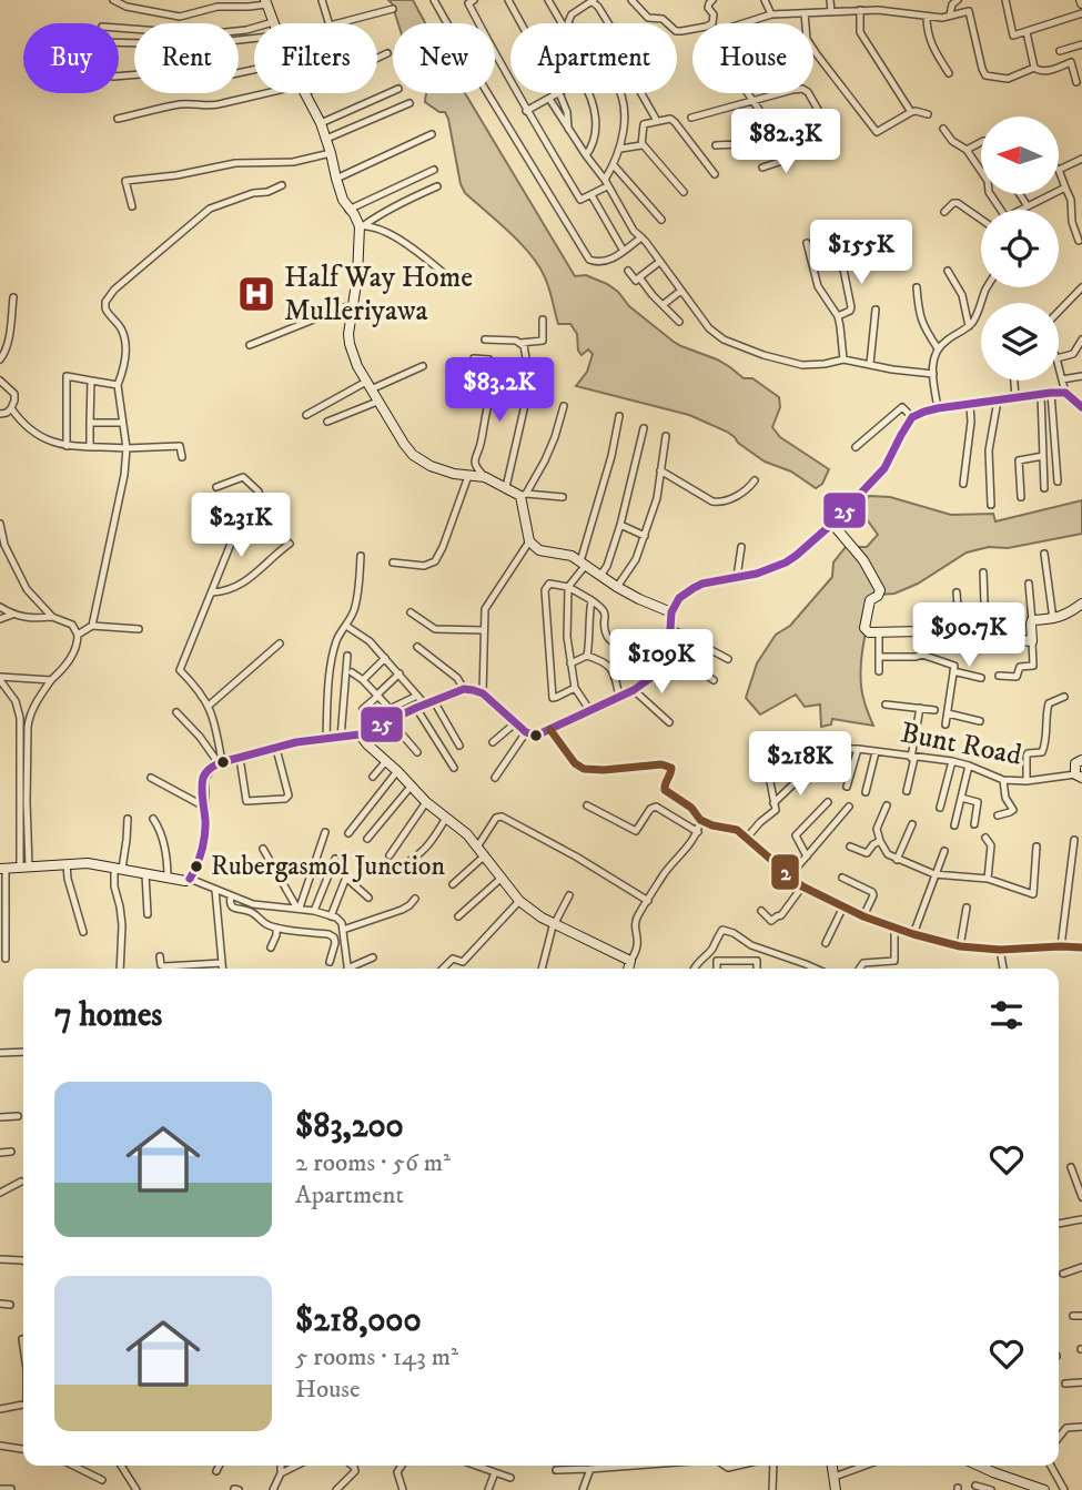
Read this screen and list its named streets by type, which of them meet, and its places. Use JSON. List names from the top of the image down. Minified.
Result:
{"streets":{"street":["Bunt Road"]},"places":{"hospital":["Half Way Home Mulleriyawa"],"other":["Rubergasmol Junction"]},"lines":["transit line 25","transit line 2"],"north":"left","page":{"chip":["Buy","Rent","Filters","New","Apartment","House"],"price":["$82.3K","$155K","$83.2K","$231K","$90.7K","$109K","$218K"],"heading":"7 homes","list":[{"name":"$83,200","note":"2 rooms · 56 m² · Apartment"},{"name":"$218,000","note":"5 rooms · 143 m² · House"}]}}
